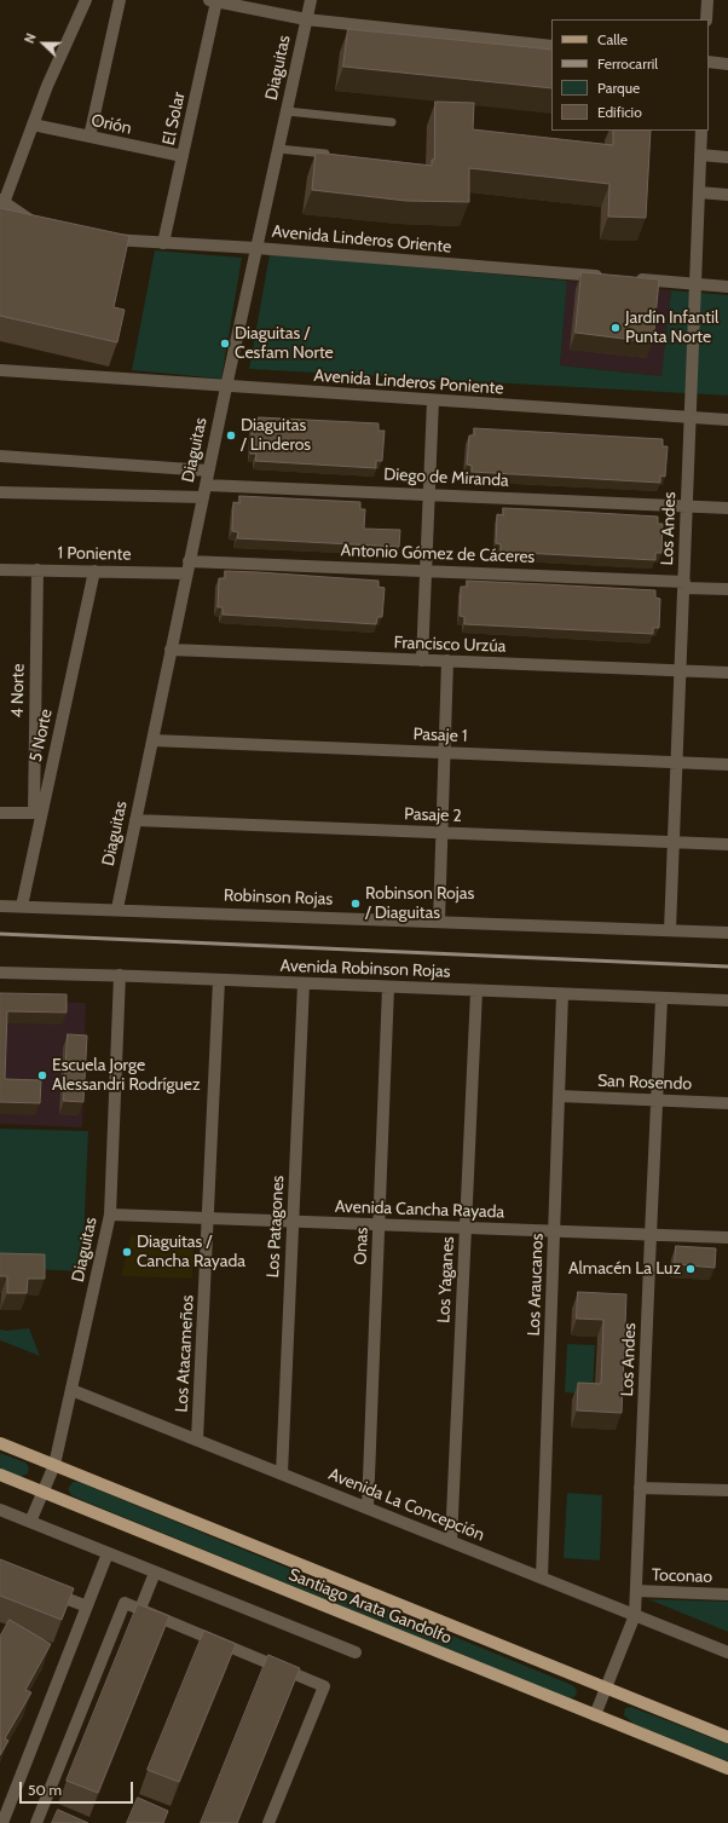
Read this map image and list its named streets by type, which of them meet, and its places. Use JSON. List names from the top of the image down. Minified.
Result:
{"streets":{"main road":["Santiago Arata Gandolfo"],"street":["Diaguitas","El Solar","Orión","Avenida Linderos Oriente","Avenida Linderos Poniente","Diego de Miranda","Los Andes","1 Poniente","Antonio Gómez de Cáceres","Francisco Urzúa","4 Norte","5 Norte","Pasaje 1","Pasaje 2","Robinson Rojas","Avenida Robinson Rojas","San Rosendo","Avenida Cancha Rayada","Los Patagones","Onas","Los Yaganes","Los Araucanos","Los Atacameños","Avenida La Concepción","Toconao"]},"crossings":[["Diaguitas","Avenida Linderos Oriente"],["Diaguitas","Avenida Linderos Poniente"],["Diaguitas","Diego de Miranda"],["Diaguitas","1 Poniente"],["Diaguitas","Antonio Gómez de Cáceres"],["Diaguitas","Francisco Urzúa"],["Diaguitas","Pasaje 1"],["Diaguitas","Pasaje 2"],["Diaguitas","Robinson Rojas"],["Diaguitas","Avenida Robinson Rojas"],["Diaguitas","Avenida Cancha Rayada"],["Diaguitas","Avenida La Concepción"],["Diaguitas","Santiago Arata Gandolfo"],["El Solar","Orión"],["El Solar","Avenida Linderos Oriente"],["Avenida Linderos Poniente","Los Andes"],["Diego de Miranda","Los Andes"],["Los Andes","Antonio Gómez de Cáceres"],["Los Andes","Francisco Urzúa"],["Los Andes","Pasaje 1"],["Los Andes","Pasaje 2"],["Los Andes","Robinson Rojas"],["Los Andes","Avenida Robinson Rojas"],["Los Andes","San Rosendo"],["Los Andes","Avenida Cancha Rayada"],["Los Andes","Avenida La Concepción"],["Los Andes","Toconao"],["Los Andes","Santiago Arata Gandolfo"],["1 Poniente","Antonio Gómez de Cáceres"],["1 Poniente","4 Norte"],["1 Poniente","5 Norte"],["4 Norte","5 Norte"],["5 Norte","Robinson Rojas"],["Avenida Robinson Rojas","Los Patagones"],["Avenida Robinson Rojas","Onas"],["Avenida Robinson Rojas","Los Yaganes"],["Avenida Robinson Rojas","Los Araucanos"],["Avenida Robinson Rojas","Los Atacameños"],["San Rosendo","Los Araucanos"],["Avenida Cancha Rayada","Los Patagones"],["Avenida Cancha Rayada","Onas"],["Avenida Cancha Rayada","Los Yaganes"],["Avenida Cancha Rayada","Los Araucanos"],["Avenida Cancha Rayada","Los Atacameños"],["Los Patagones","Avenida La Concepción"],["Onas","Avenida La Concepción"],["Los Yaganes","Avenida La Concepción"],["Los Araucanos","Avenida La Concepción"],["Los Atacameños","Avenida La Concepción"]],"places":["Jardín Infantil Punta Norte","Diaguitas / Cesfam Norte","Diaguitas / Linderos","Robinson Rojas / Diaguitas","Escuela Jorge Alessandri Rodríguez","Diaguitas / Cancha Rayada","Almacén La Luz"],"legend":["Calle","Ferrocarril","Parque","Edificio"],"scale_bar":"50 m","north":"left"}
